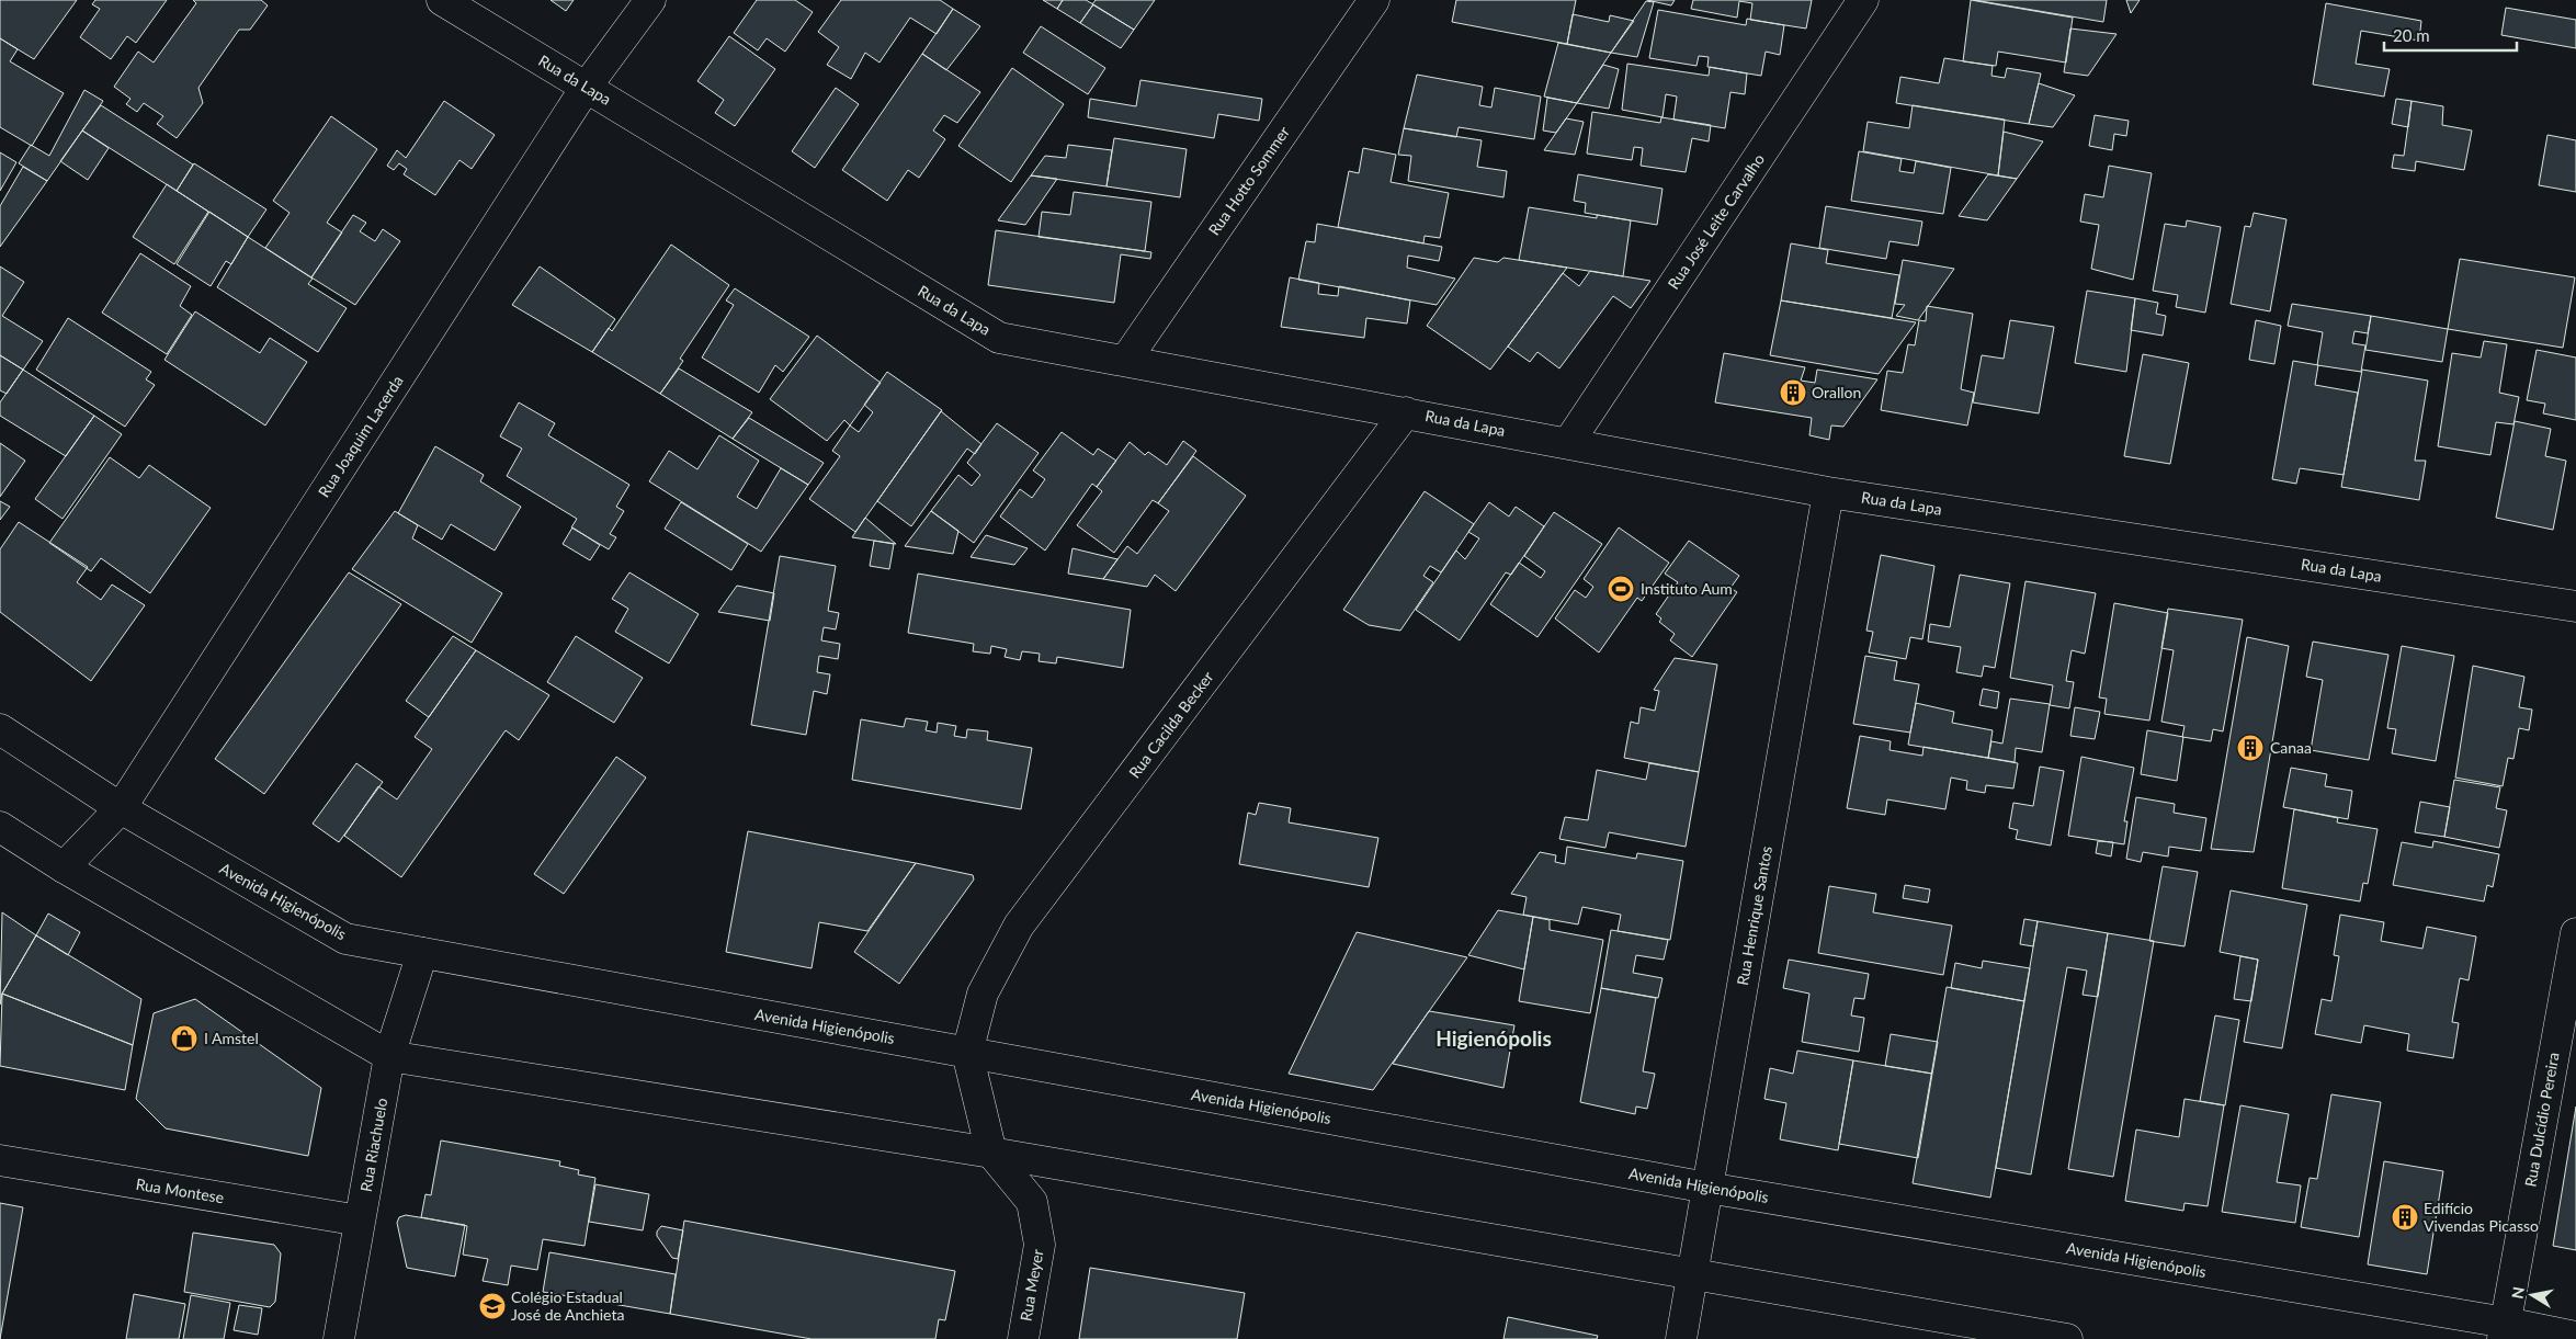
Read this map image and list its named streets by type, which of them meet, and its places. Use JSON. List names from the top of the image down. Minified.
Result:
{"streets":{"street":["Rua da Lapa","Rua Hotto Sommer","Rua José Leite Carvalho","Rua Joaquim Lacerda","Rua Cacilda Becker","Avenida Higienópolis","Rua Henrique Santos","Rua Dulcídio Pereira","Rua Riachuelo","Rua Montese","Rua Meyer"]},"crossings":[["Rua da Lapa","Rua Hotto Sommer"],["Rua da Lapa","Rua José Leite Carvalho"],["Rua da Lapa","Rua Joaquim Lacerda"],["Rua da Lapa","Rua Cacilda Becker"],["Rua da Lapa","Rua Henrique Santos"],["Rua Joaquim Lacerda","Avenida Higienópolis"],["Rua Cacilda Becker","Avenida Higienópolis"],["Rua Cacilda Becker","Rua Meyer"],["Avenida Higienópolis","Rua Henrique Santos"],["Avenida Higienópolis","Rua Dulcídio Pereira"],["Avenida Higienópolis","Rua Riachuelo"],["Avenida Higienópolis","Rua Meyer"],["Rua Riachuelo","Rua Montese"]],"districts":["Higienópolis"],"places":{"building":["Orallon","Canaa","Edifício Vivendas Picasso"],"sports":["Instituto Aum"],"shop":["I Amstel"],"school or university":["Colégio Estadual José de Anchieta"]},"scale_bar":"20 m","north":"left"}
